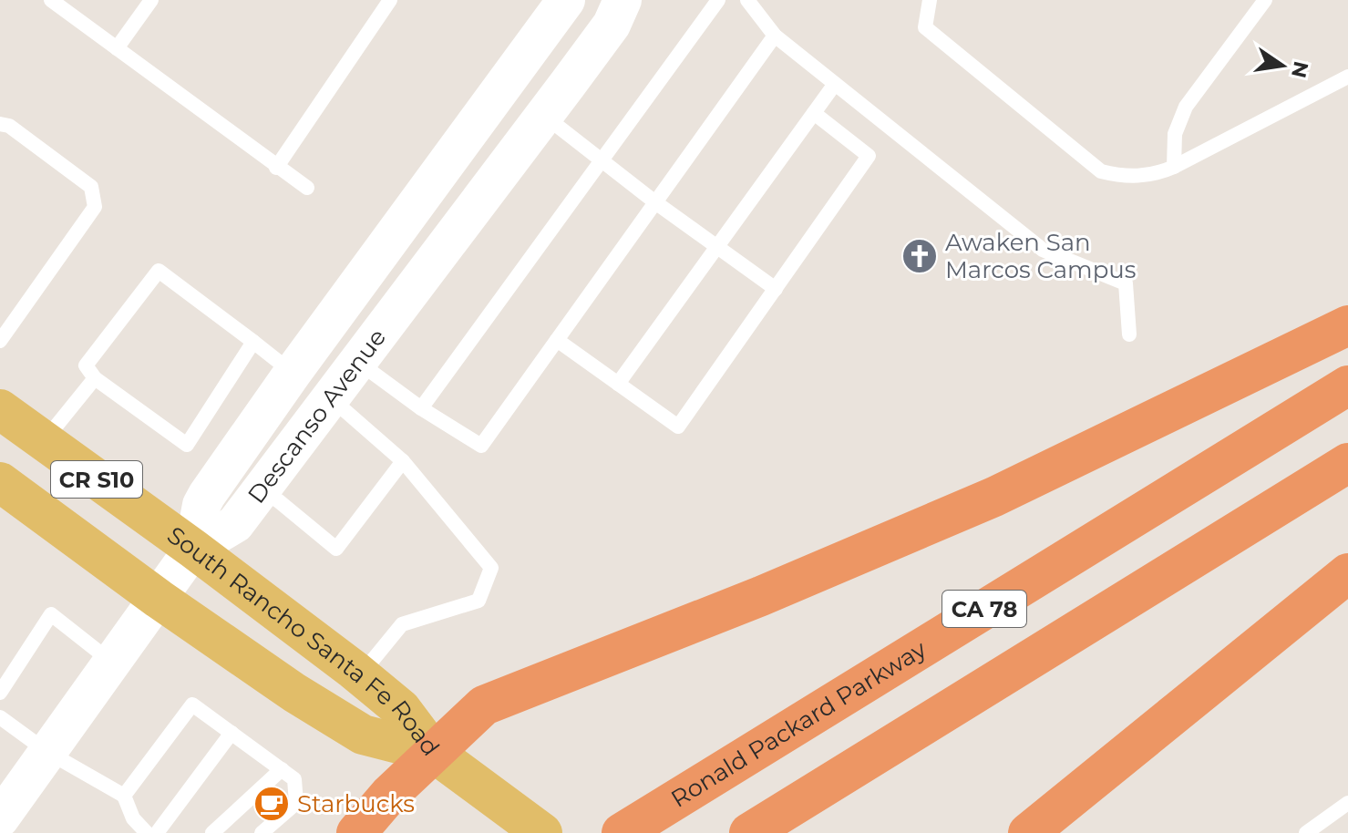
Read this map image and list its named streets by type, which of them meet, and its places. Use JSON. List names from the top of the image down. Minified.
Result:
{"streets":{"highway":["CA 78","Ronald Packard Parkway"],"main road":["CR S10","South Rancho Santa Fe Road"],"street":["Descanso Avenue"]},"crossings":[["Descanso Avenue","South Rancho Santa Fe Road"],["CR S10","South Rancho Santa Fe Road"]],"places":{"church":["Awaken San Marcos Campus"],"cafe":["Starbucks"]},"north":"right"}
